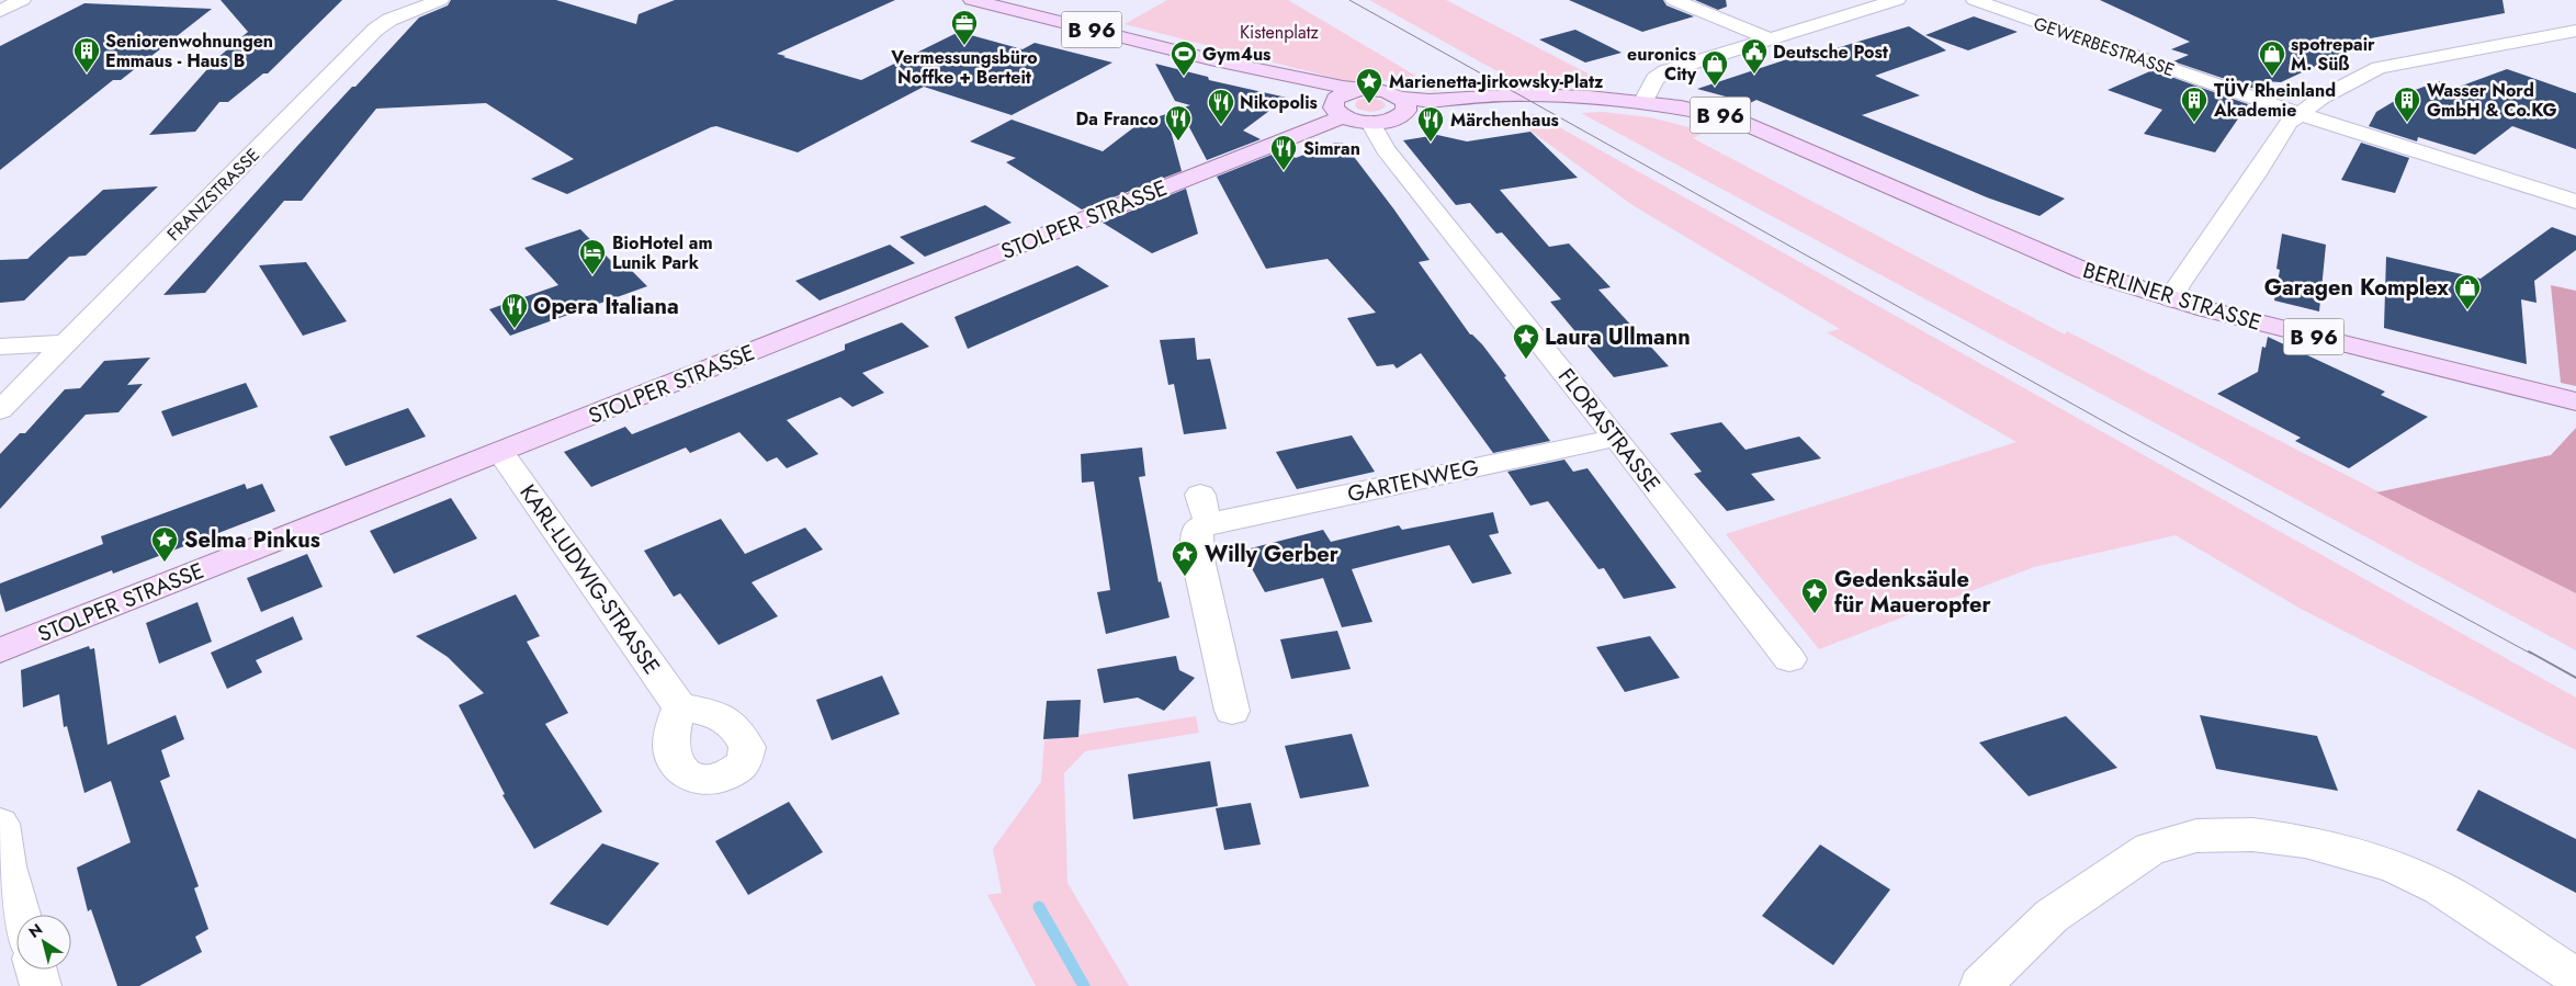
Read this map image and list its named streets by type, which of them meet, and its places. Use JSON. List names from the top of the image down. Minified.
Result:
{"streets":{"main road":["B 96","STOLPER STRASSE","BERLINER STRASSE"],"street":["GEWERBESTRASSE","FRANZSTRASSE","FLORASTRASSE","GARTENWEG","KARL-LUDWIG-STRASSE"]},"crossings":[["B 96","STOLPER STRASSE"],["B 96","BERLINER STRASSE"],["B 96","FLORASTRASSE"],["STOLPER STRASSE","KARL-LUDWIG-STRASSE"],["FLORASTRASSE","GARTENWEG"]],"parks":["Kistenplatz"],"places":{"office":["Vermessungsbüro Noffke + Berteit"],"building":["Seniorenwohnungen Emmaus - Haus B","TÜV Rheinland Akademie","Wasser Nord GmbH & Co.KG"],"public building":["Deutsche Post"],"sports":["Gym4us"],"shop":["spotrepair M. Süß","euronics City","Garagen Komplex"],"place":["Marienetta-Jirkowsky-Platz","Laura Ullmann","Selma Pinkus","Willy Gerber","Gedenksäule für Maueropfer"],"restaurant":["Nikopolis","Da Franco","Märchenhaus","Simran","Opera Italiana"],"hotel":["BioHotel am Lunik Park"]},"north":"top left"}
